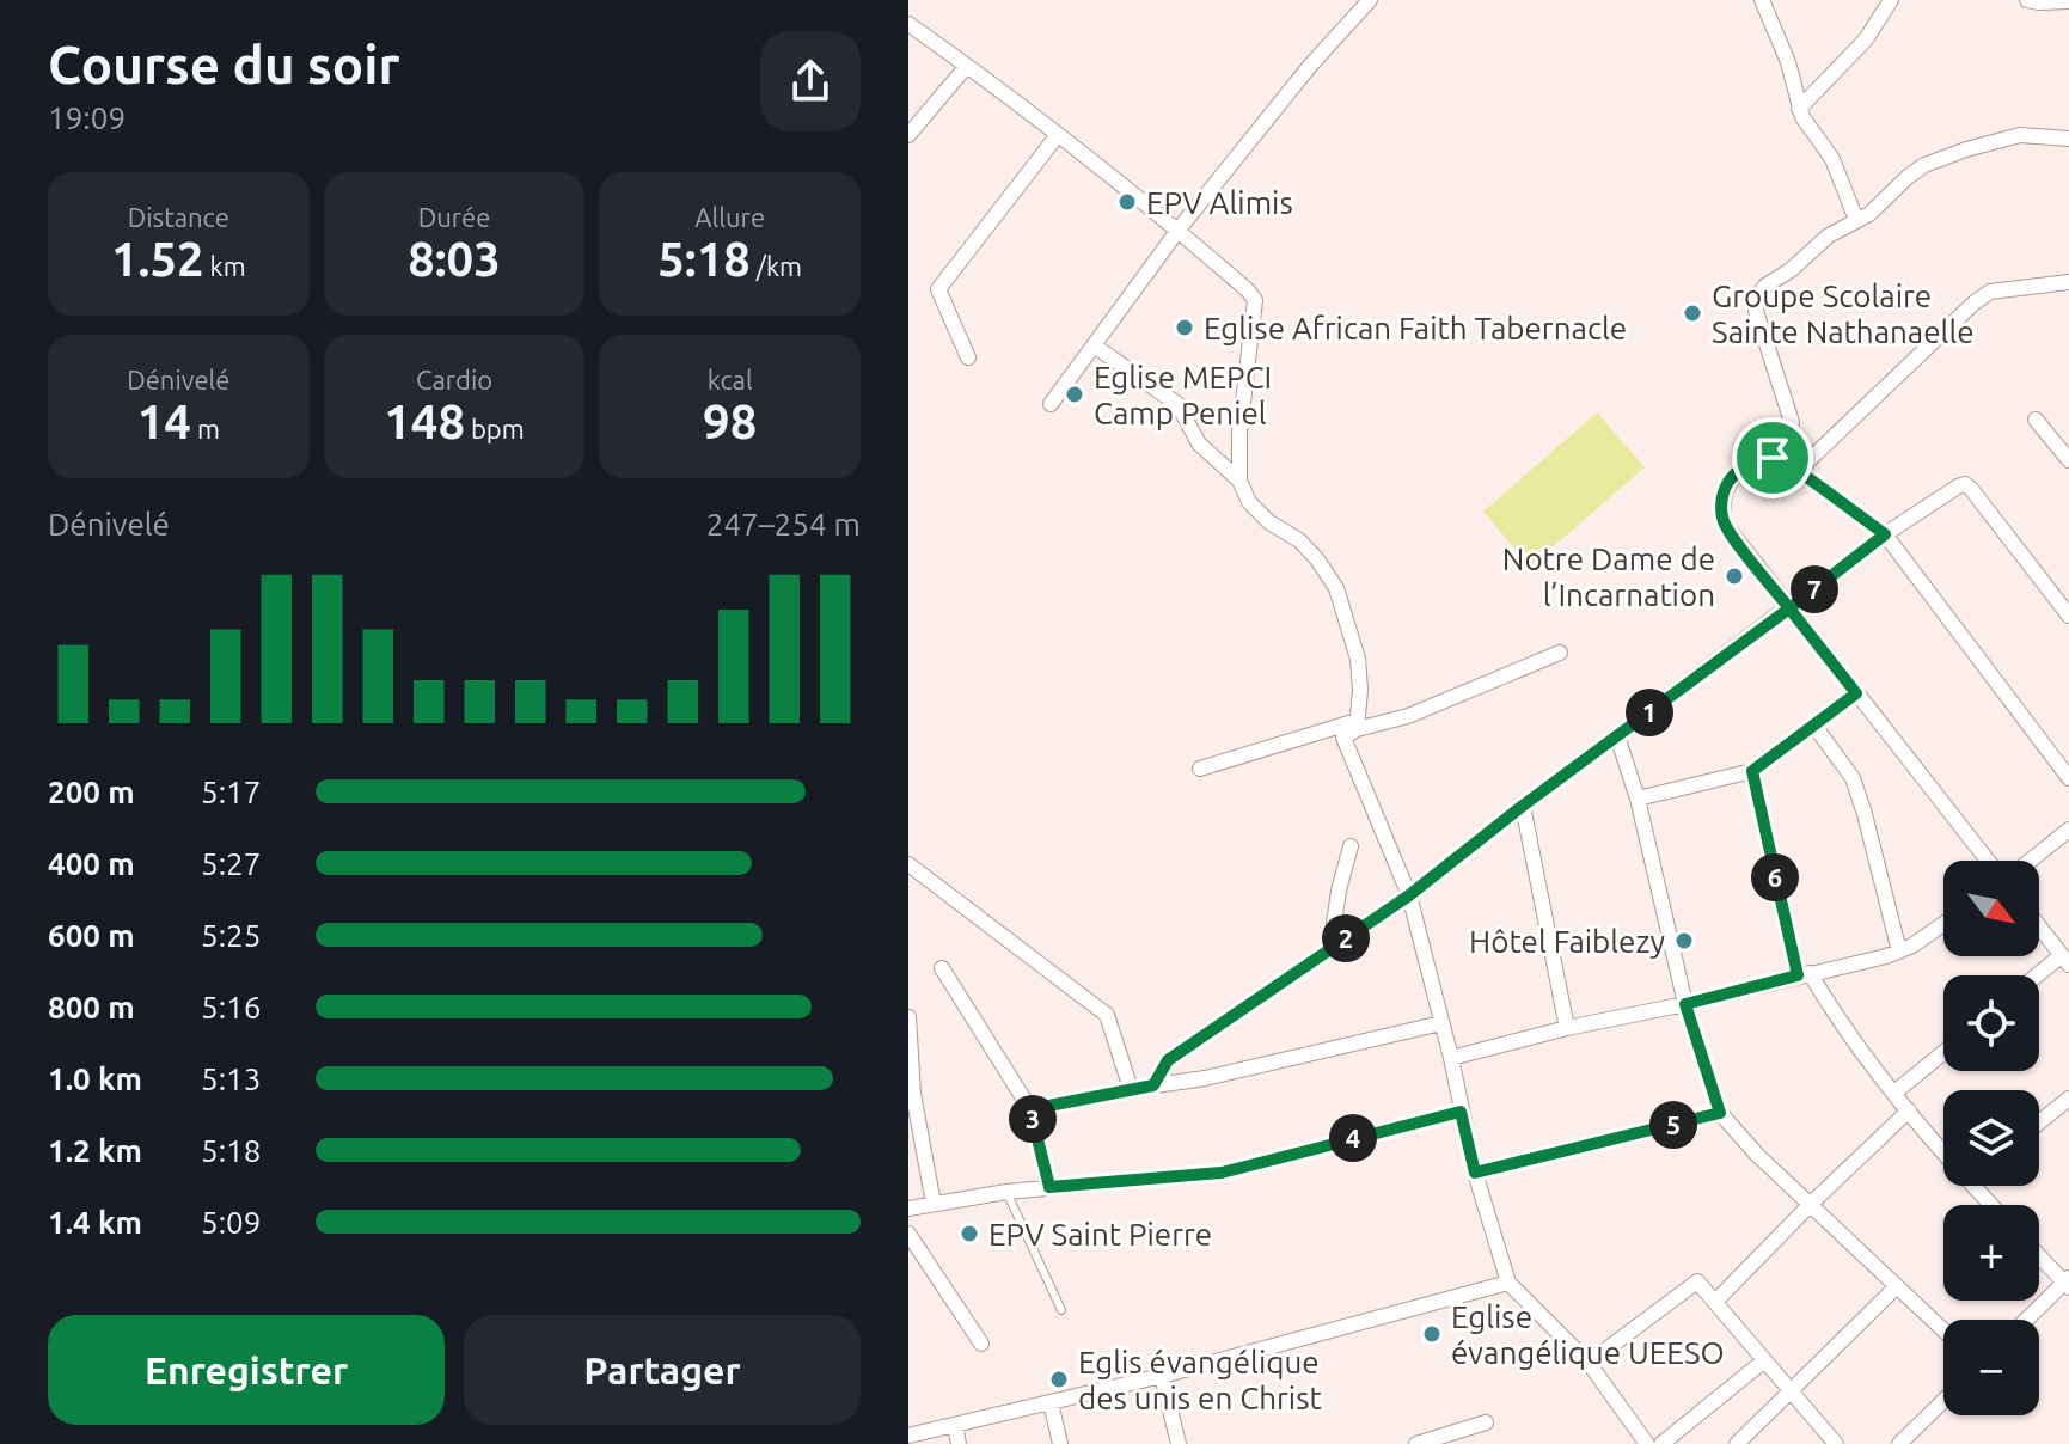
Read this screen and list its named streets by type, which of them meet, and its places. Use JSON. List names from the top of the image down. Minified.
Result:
{"places":["EPV Alimis","Groupe Scolaire Sainte Nathanaelle","Eglise African Faith Tabernacle","Eglise MEPCI Camp Peniel","Notre Dame de l’Incarnation","Hôtel Faiblezy","EPV Saint Pierre","Eglise évangélique UEESO","Eglis évangélique des unis en Christ"],"north":"bottom right","page":{"heading":["Course du soir","19:09"],"stats":[["Distance","1.52 km"],["Durée","8:03"],["Allure","5:18 /km"],["Dénivelé","14 m"],["Cardio","148 bpm"],["kcal","98"]],"chart":["Dénivelé","247–254 m"],"pins":["7","1","6","2","3","5","4"],"list":[{"name":"200 m","note":"5:17"},{"name":"400 m","note":"5:27"},{"name":"600 m","note":"5:25"},{"name":"800 m","note":"5:16"},{"name":"1.0 km","note":"5:13"},{"name":"1.2 km","note":"5:18"},{"name":"1.4 km","note":"5:09"}],"map_buttons":["+","−"],"buttons":["Enregistrer","Partager"]}}
